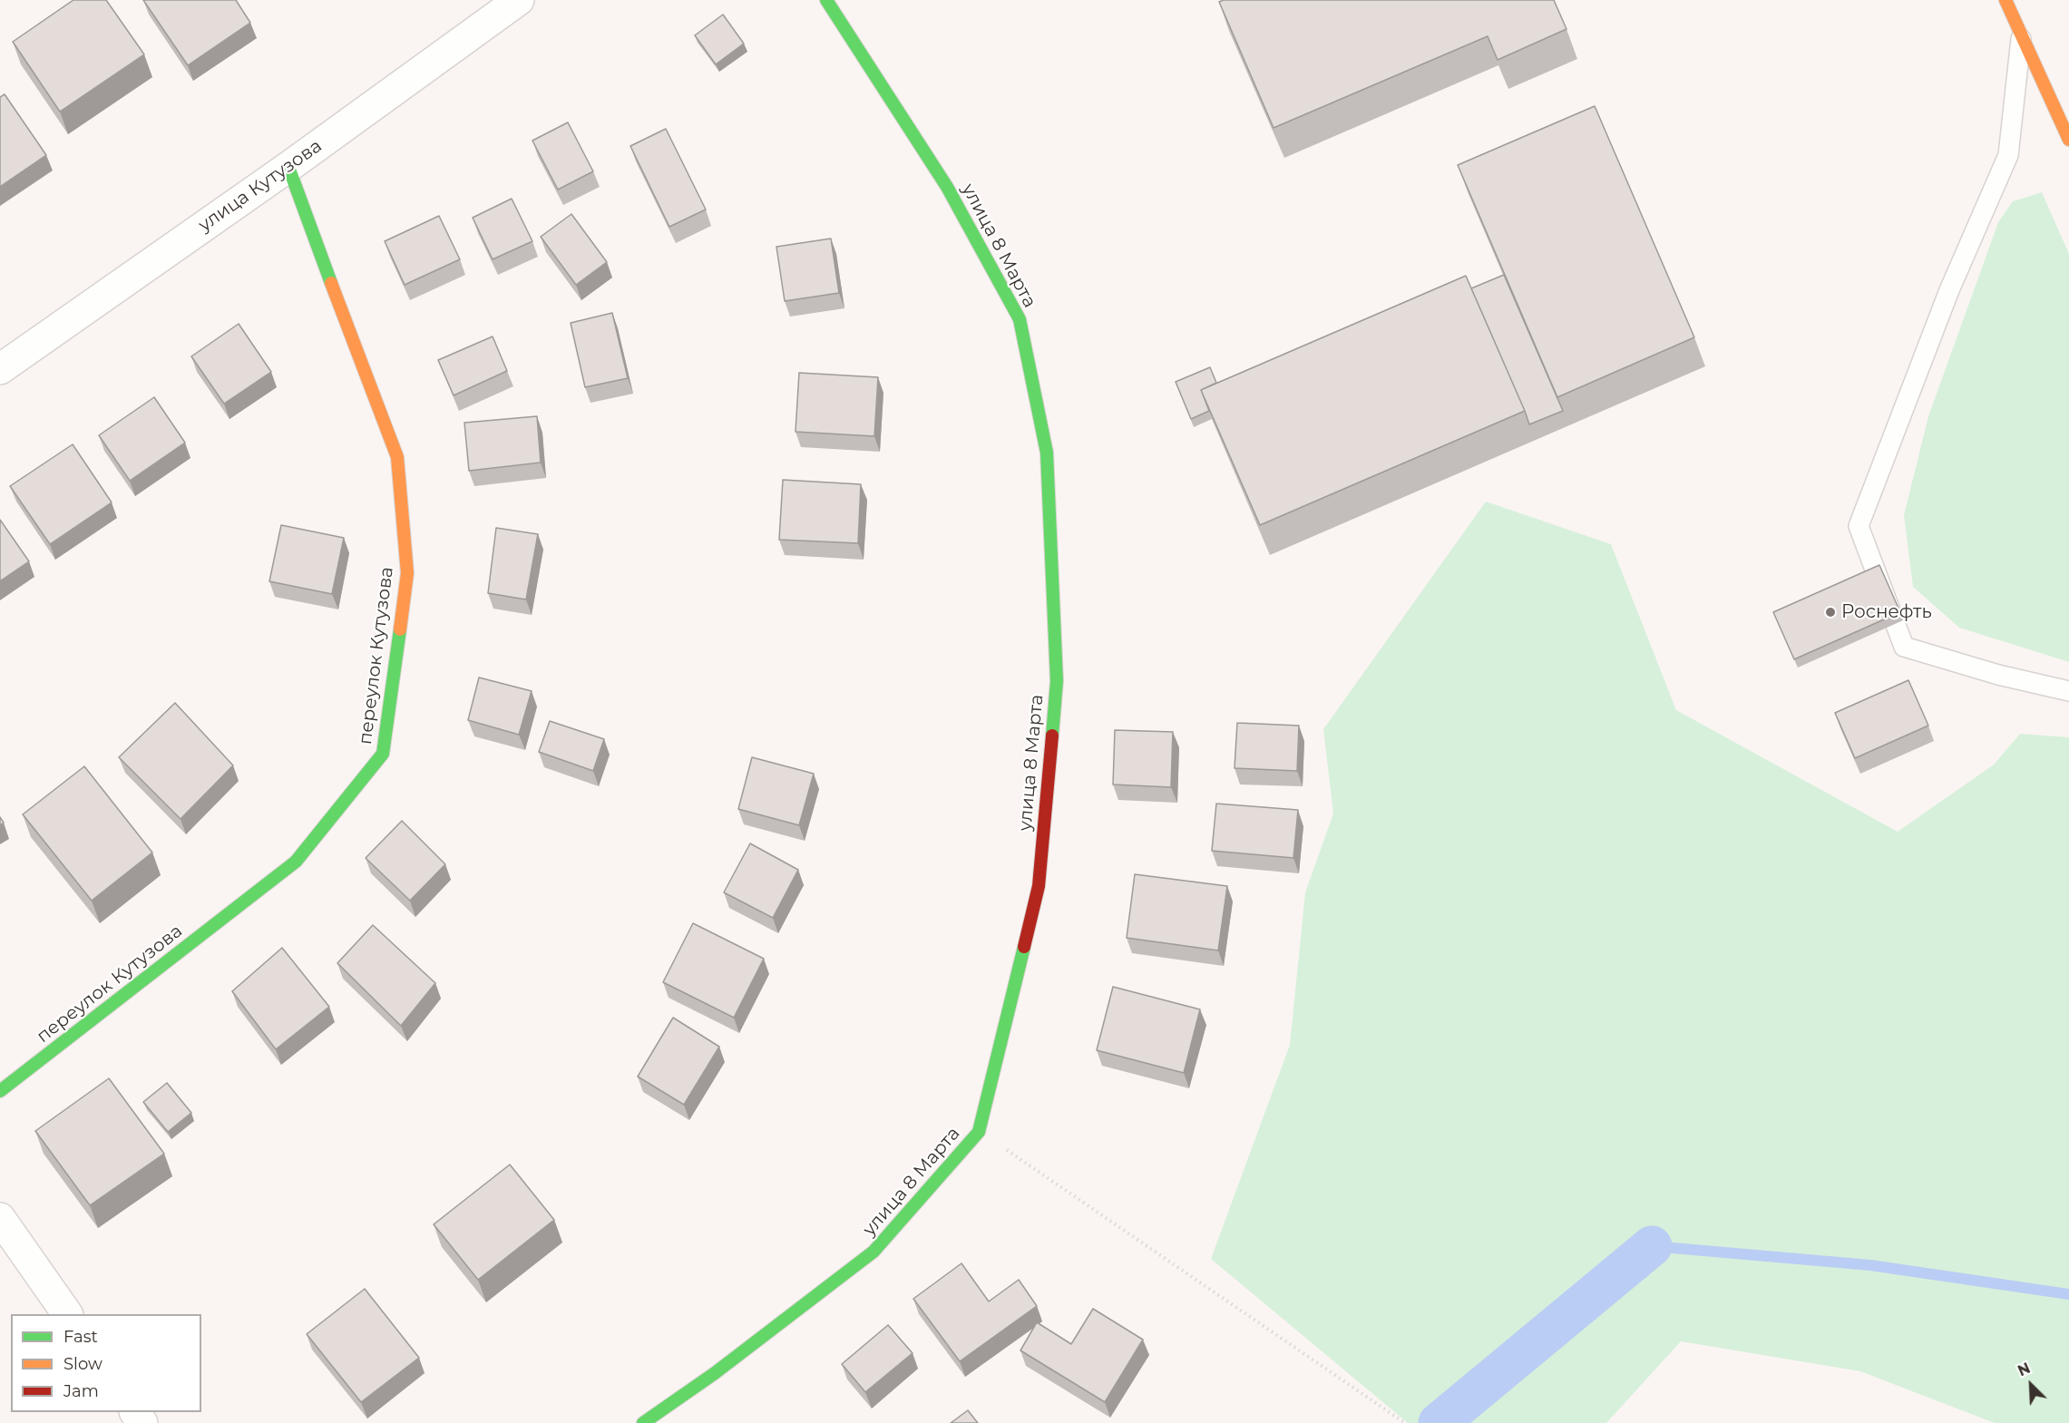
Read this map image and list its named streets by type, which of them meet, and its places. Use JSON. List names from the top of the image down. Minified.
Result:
{"streets":{"street":["улица Кутузова","улица 8 Марта","переулок Кутузова"]},"crossings":[["улица Кутузова","переулок Кутузова"]],"places":["Роснефть"],"legend":["Fast","Slow","Jam"],"north":"top left"}
